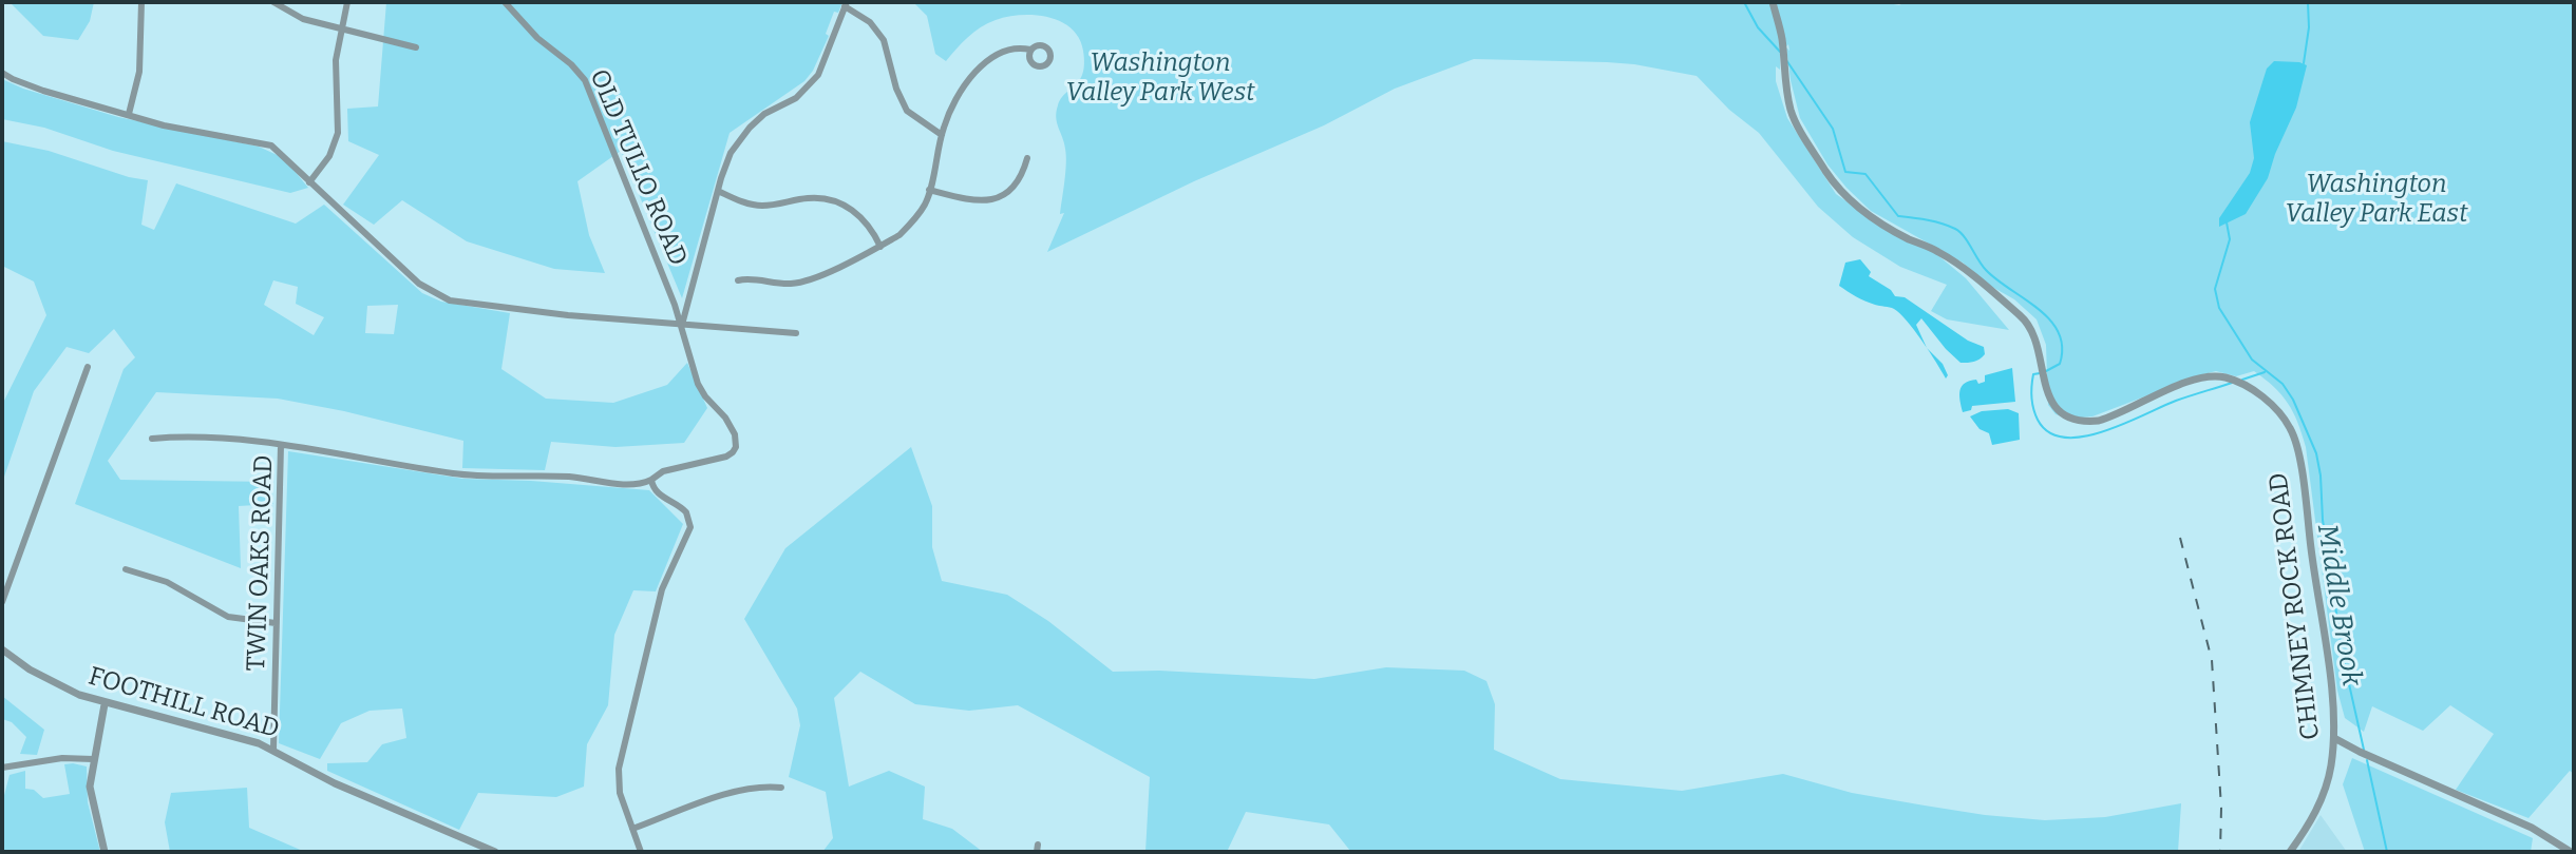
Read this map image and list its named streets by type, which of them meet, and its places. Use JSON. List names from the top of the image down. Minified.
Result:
{"streets":{"street":["OLD TULLO ROAD","TWIN OAKS ROAD","CHIMNEY ROCK ROAD","FOOTHILL ROAD"]},"crossings":[["OLD TULLO ROAD","TWIN OAKS ROAD"],["TWIN OAKS ROAD","FOOTHILL ROAD"]],"water":["Middle Brook"],"parks":["Washington Valley Park West","Washington Valley Park East"]}
